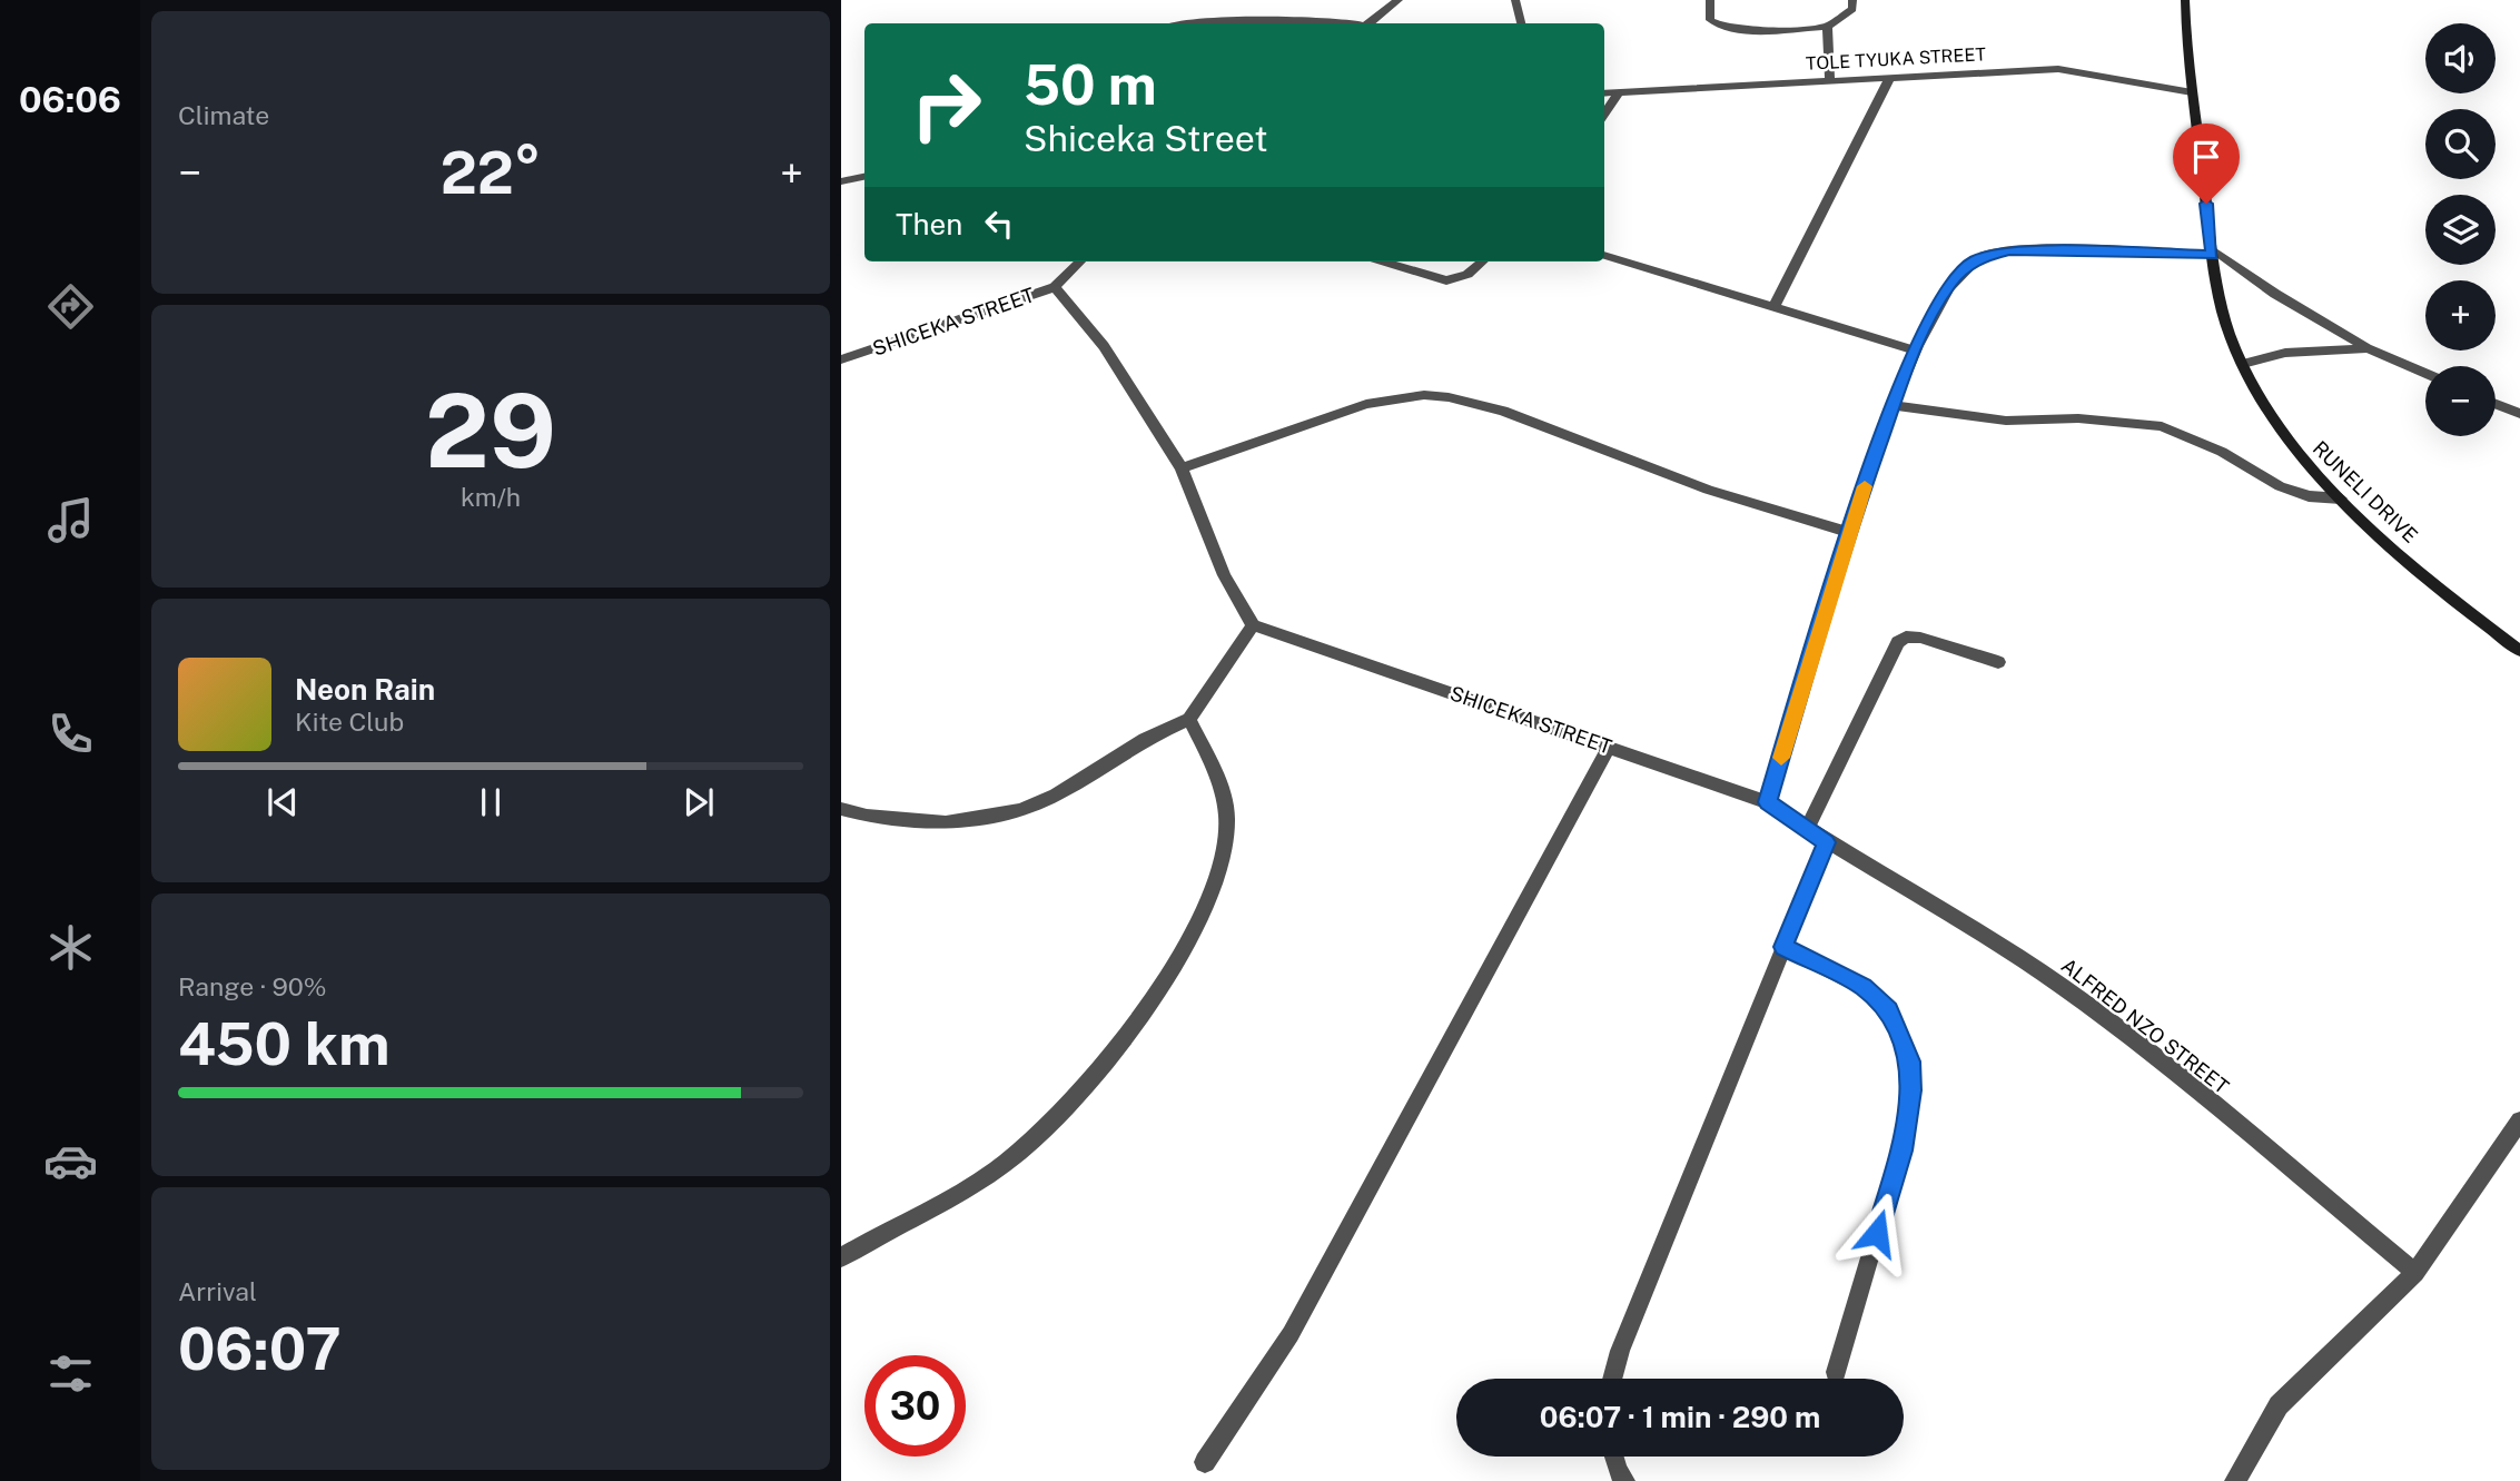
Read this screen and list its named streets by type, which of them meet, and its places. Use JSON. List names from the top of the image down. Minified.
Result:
{"streets":{"street":["TOLE TYUKA STREET","SHICEKA STREET","RUNELI DRIVE","ALFRED NZO STREET"]},"crossings":[["TOLE TYUKA STREET","RUNELI DRIVE"],["SHICEKA STREET","ALFRED NZO STREET"]],"page":{"tabs":"06:06","tile":["Climate",["29","km/h"],["Range · 90%","450 km"],["Arrival","06:07"]],"map_buttons":["+","−"],"turn":["50 m","Shiceka Street"],"heat":["−","22°","+"],"then":"Then","song":["Neon Rain","Kite Club"],"limit":"30","trip":"06:07 · 1 min · 290 m"}}
